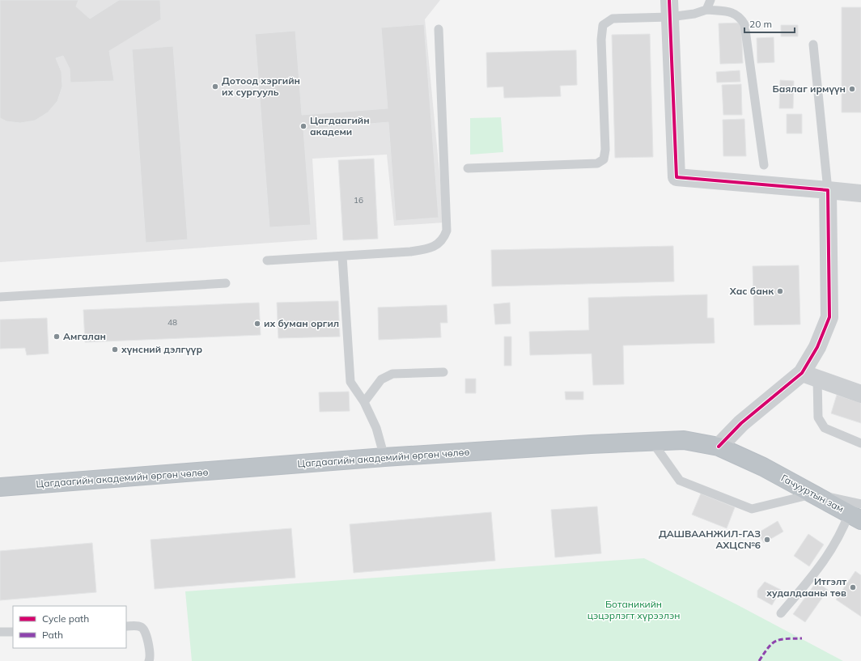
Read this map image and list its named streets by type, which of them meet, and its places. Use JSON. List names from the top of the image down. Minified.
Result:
{"streets":{"highway":["Цагдаагийн академийн өргөн чөлөө","Гачууртын зам"]},"crossings":[["Цагдаагийн академийн өргөн чөлөө","Гачууртын зам"]],"parks":["Ботаникийн цэцэрлэгт хүрээлэн"],"places":["Дотоод хэргийн их сургууль","Баялаг ирмүүн","Цагдаагийн академи","Хас банк","их буман оргил","Амгалан","хүнсний дэлгүүр","ДАШВААНЖИЛ-ГАЗ АХЦС№6","Итгэлт худалдааны төв"],"house_numbers":["16","48"],"legend":["Cycle path","Path"],"scale_bar":"20 m"}
